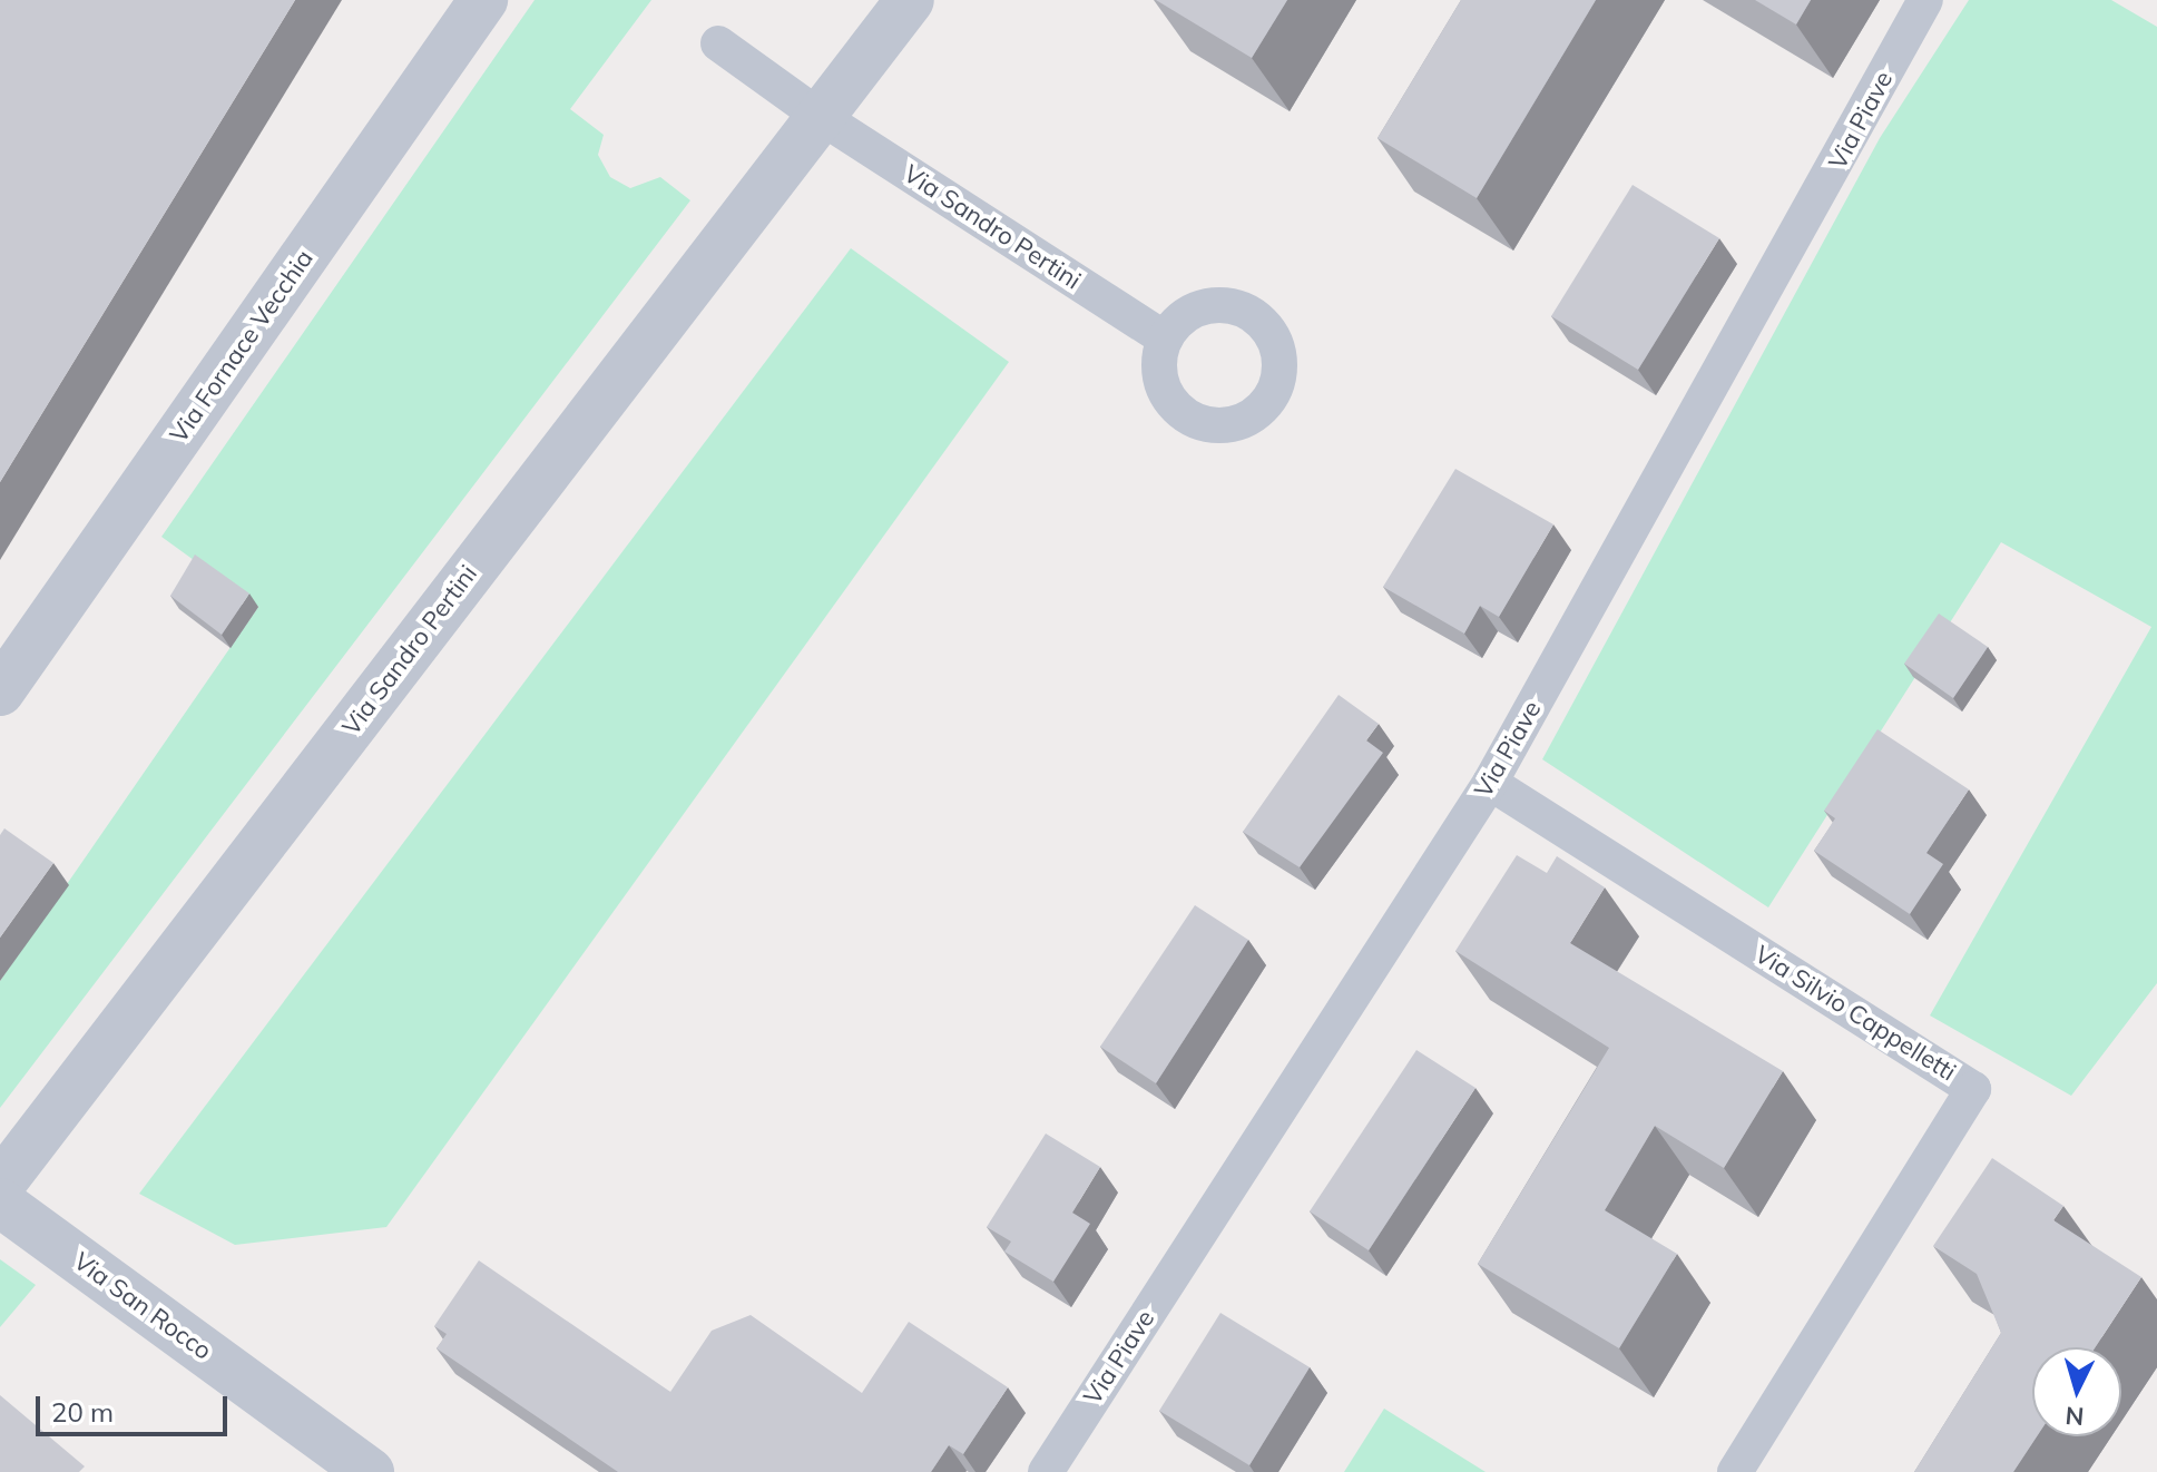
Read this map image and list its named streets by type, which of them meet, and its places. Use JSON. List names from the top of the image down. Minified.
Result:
{"streets":{"street":["Via Sandro Pertini","Via Fornace Vecchia","Via San Rocco"],"lane":["Via Piave","Via Silvio Cappelletti"]},"crossings":[["Via Piave","Via Silvio Cappelletti"]],"scale_bar":"20 m","north":"bottom"}
